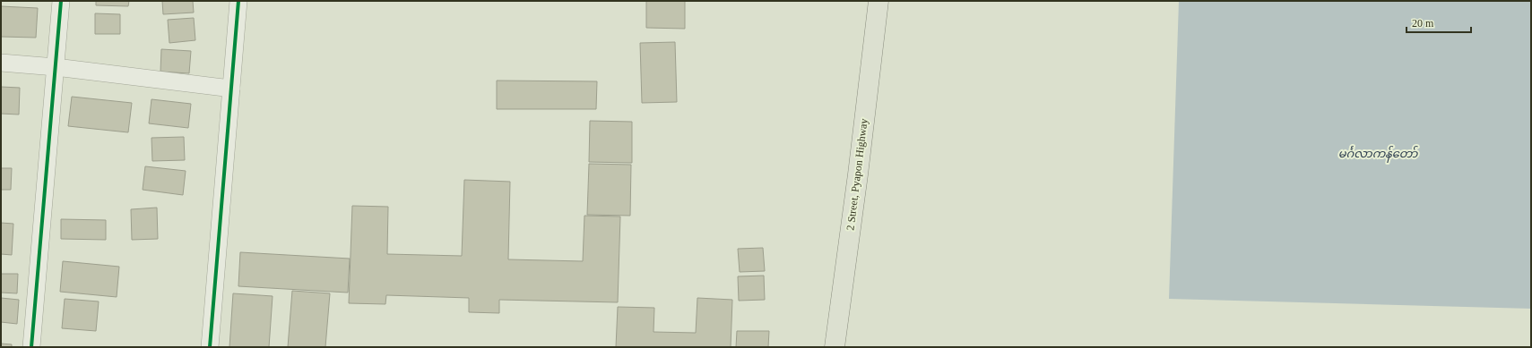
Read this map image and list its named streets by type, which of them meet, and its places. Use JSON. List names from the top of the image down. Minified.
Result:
{"streets":{"main road":["2 Street, Pyapon Highway"]},"water":["မင်္ဂလာကန်တော်"],"scale_bar":"20 m"}
